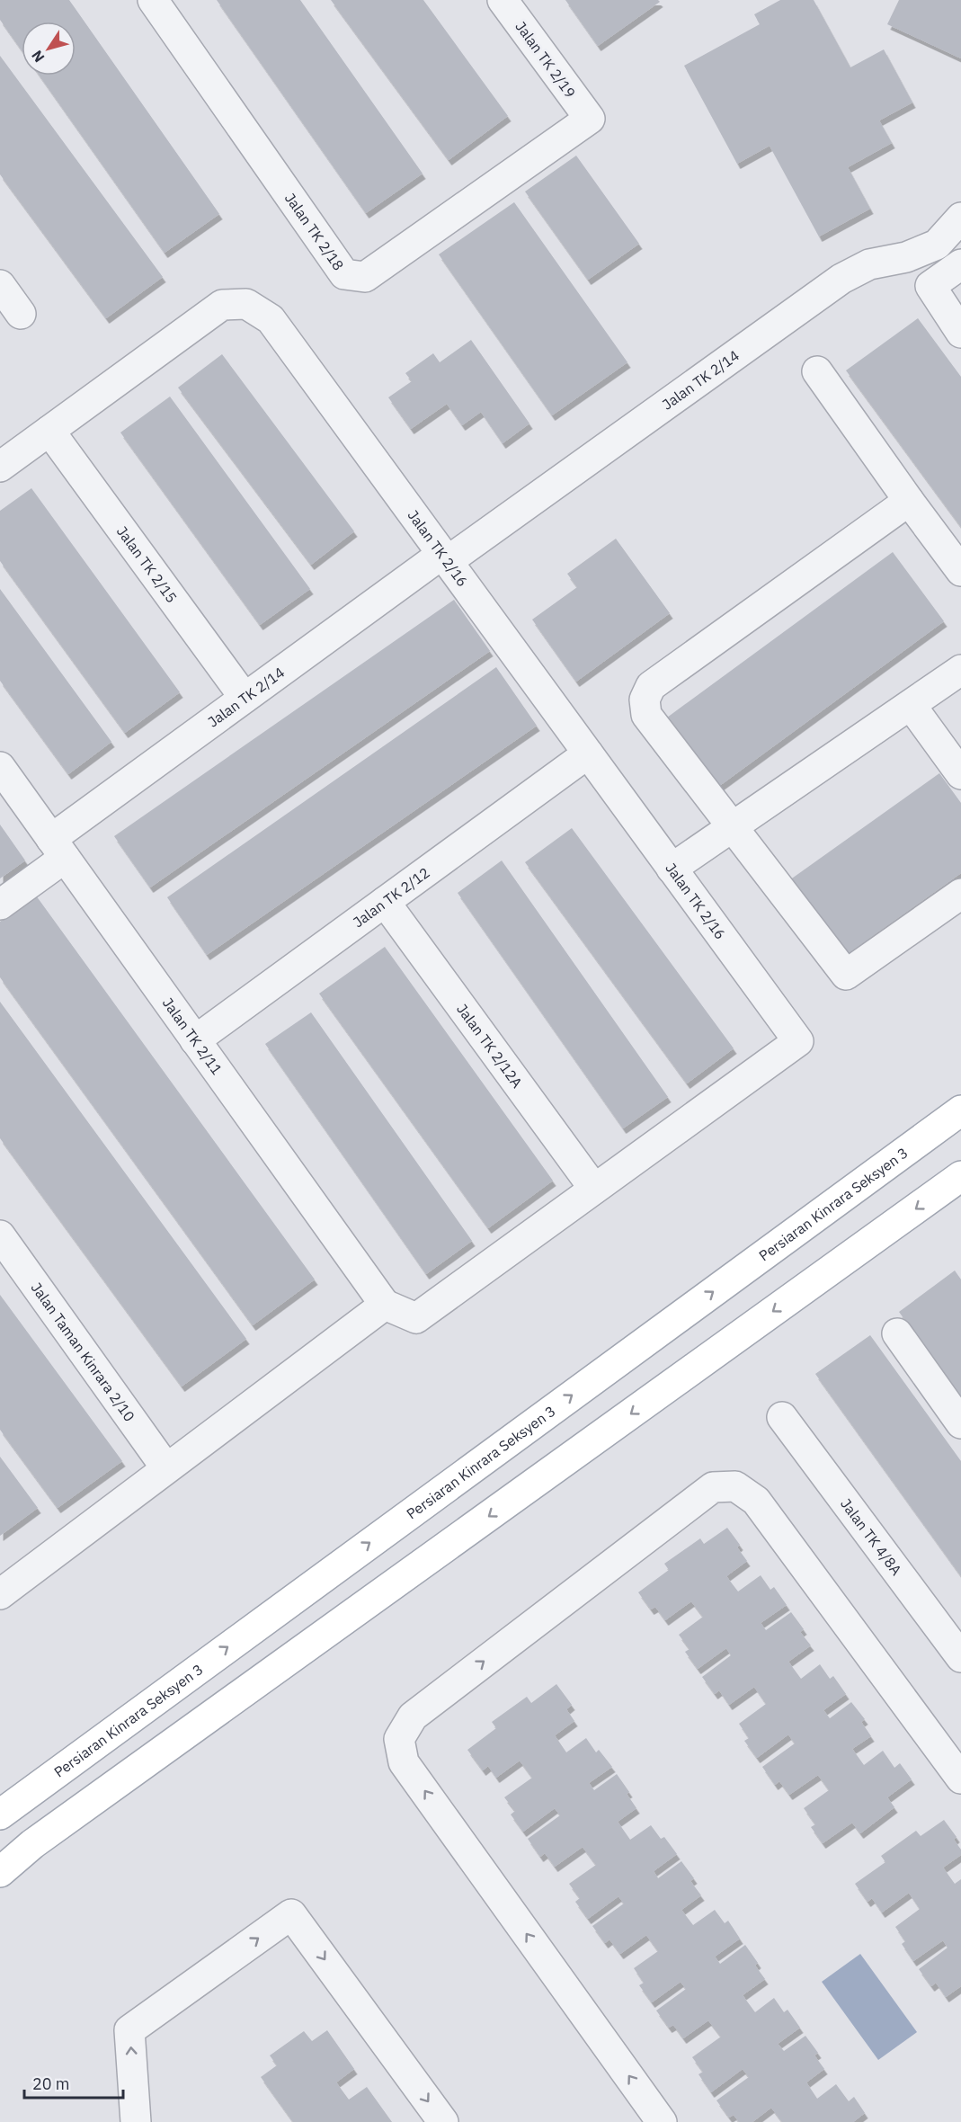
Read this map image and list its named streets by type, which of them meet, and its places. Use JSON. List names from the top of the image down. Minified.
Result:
{"streets":{"main road":["Persiaran Kinrara Seksyen 3"],"street":["Jalan TK 2/19","Jalan TK 2/18","Jalan TK 2/14","Jalan TK 2/16","Jalan TK 2/15","Jalan TK 2/12","Jalan TK 2/11","Jalan TK 2/12A","Jalan Taman Kinrara 2/10","Jalan TK 4/8A"]},"crossings":[["Jalan TK 2/19","Jalan TK 2/18"],["Jalan TK 2/14","Jalan TK 2/16"],["Jalan TK 2/14","Jalan TK 2/15"],["Jalan TK 2/14","Jalan TK 2/11"],["Jalan TK 2/16","Jalan TK 2/15"],["Jalan TK 2/16","Jalan TK 2/12"],["Jalan TK 2/16","Jalan TK 2/12A"],["Jalan TK 2/12","Jalan TK 2/11"],["Jalan TK 2/12","Jalan TK 2/12A"]],"scale_bar":"20 m","north":"bottom left"}
